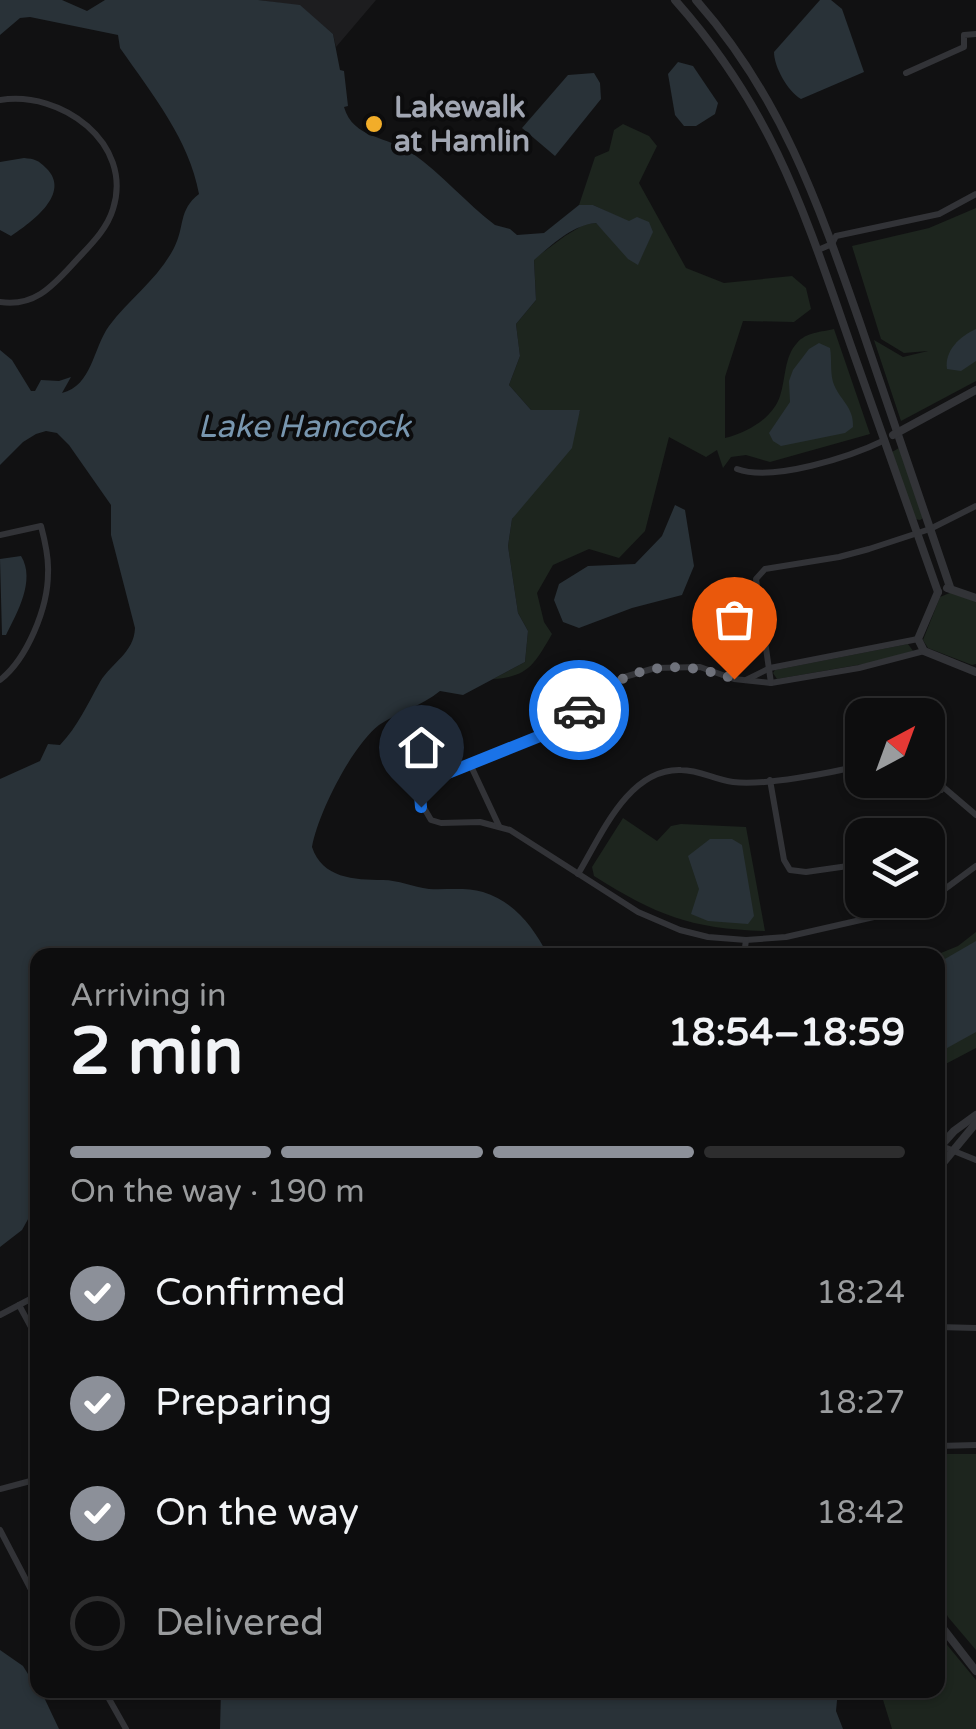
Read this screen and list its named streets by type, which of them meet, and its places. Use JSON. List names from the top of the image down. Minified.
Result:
{"water":["Lake Hancock"],"places":["Lakewalk at Hamlin"],"north":"top right","page":{"heading":["2 min","Arriving in","18:54–18:59"],"bar":"On the way · 190 m","list":[["Confirmed","18:24"],["Preparing","18:27"],["On the way","18:42"],"Delivered"]}}
